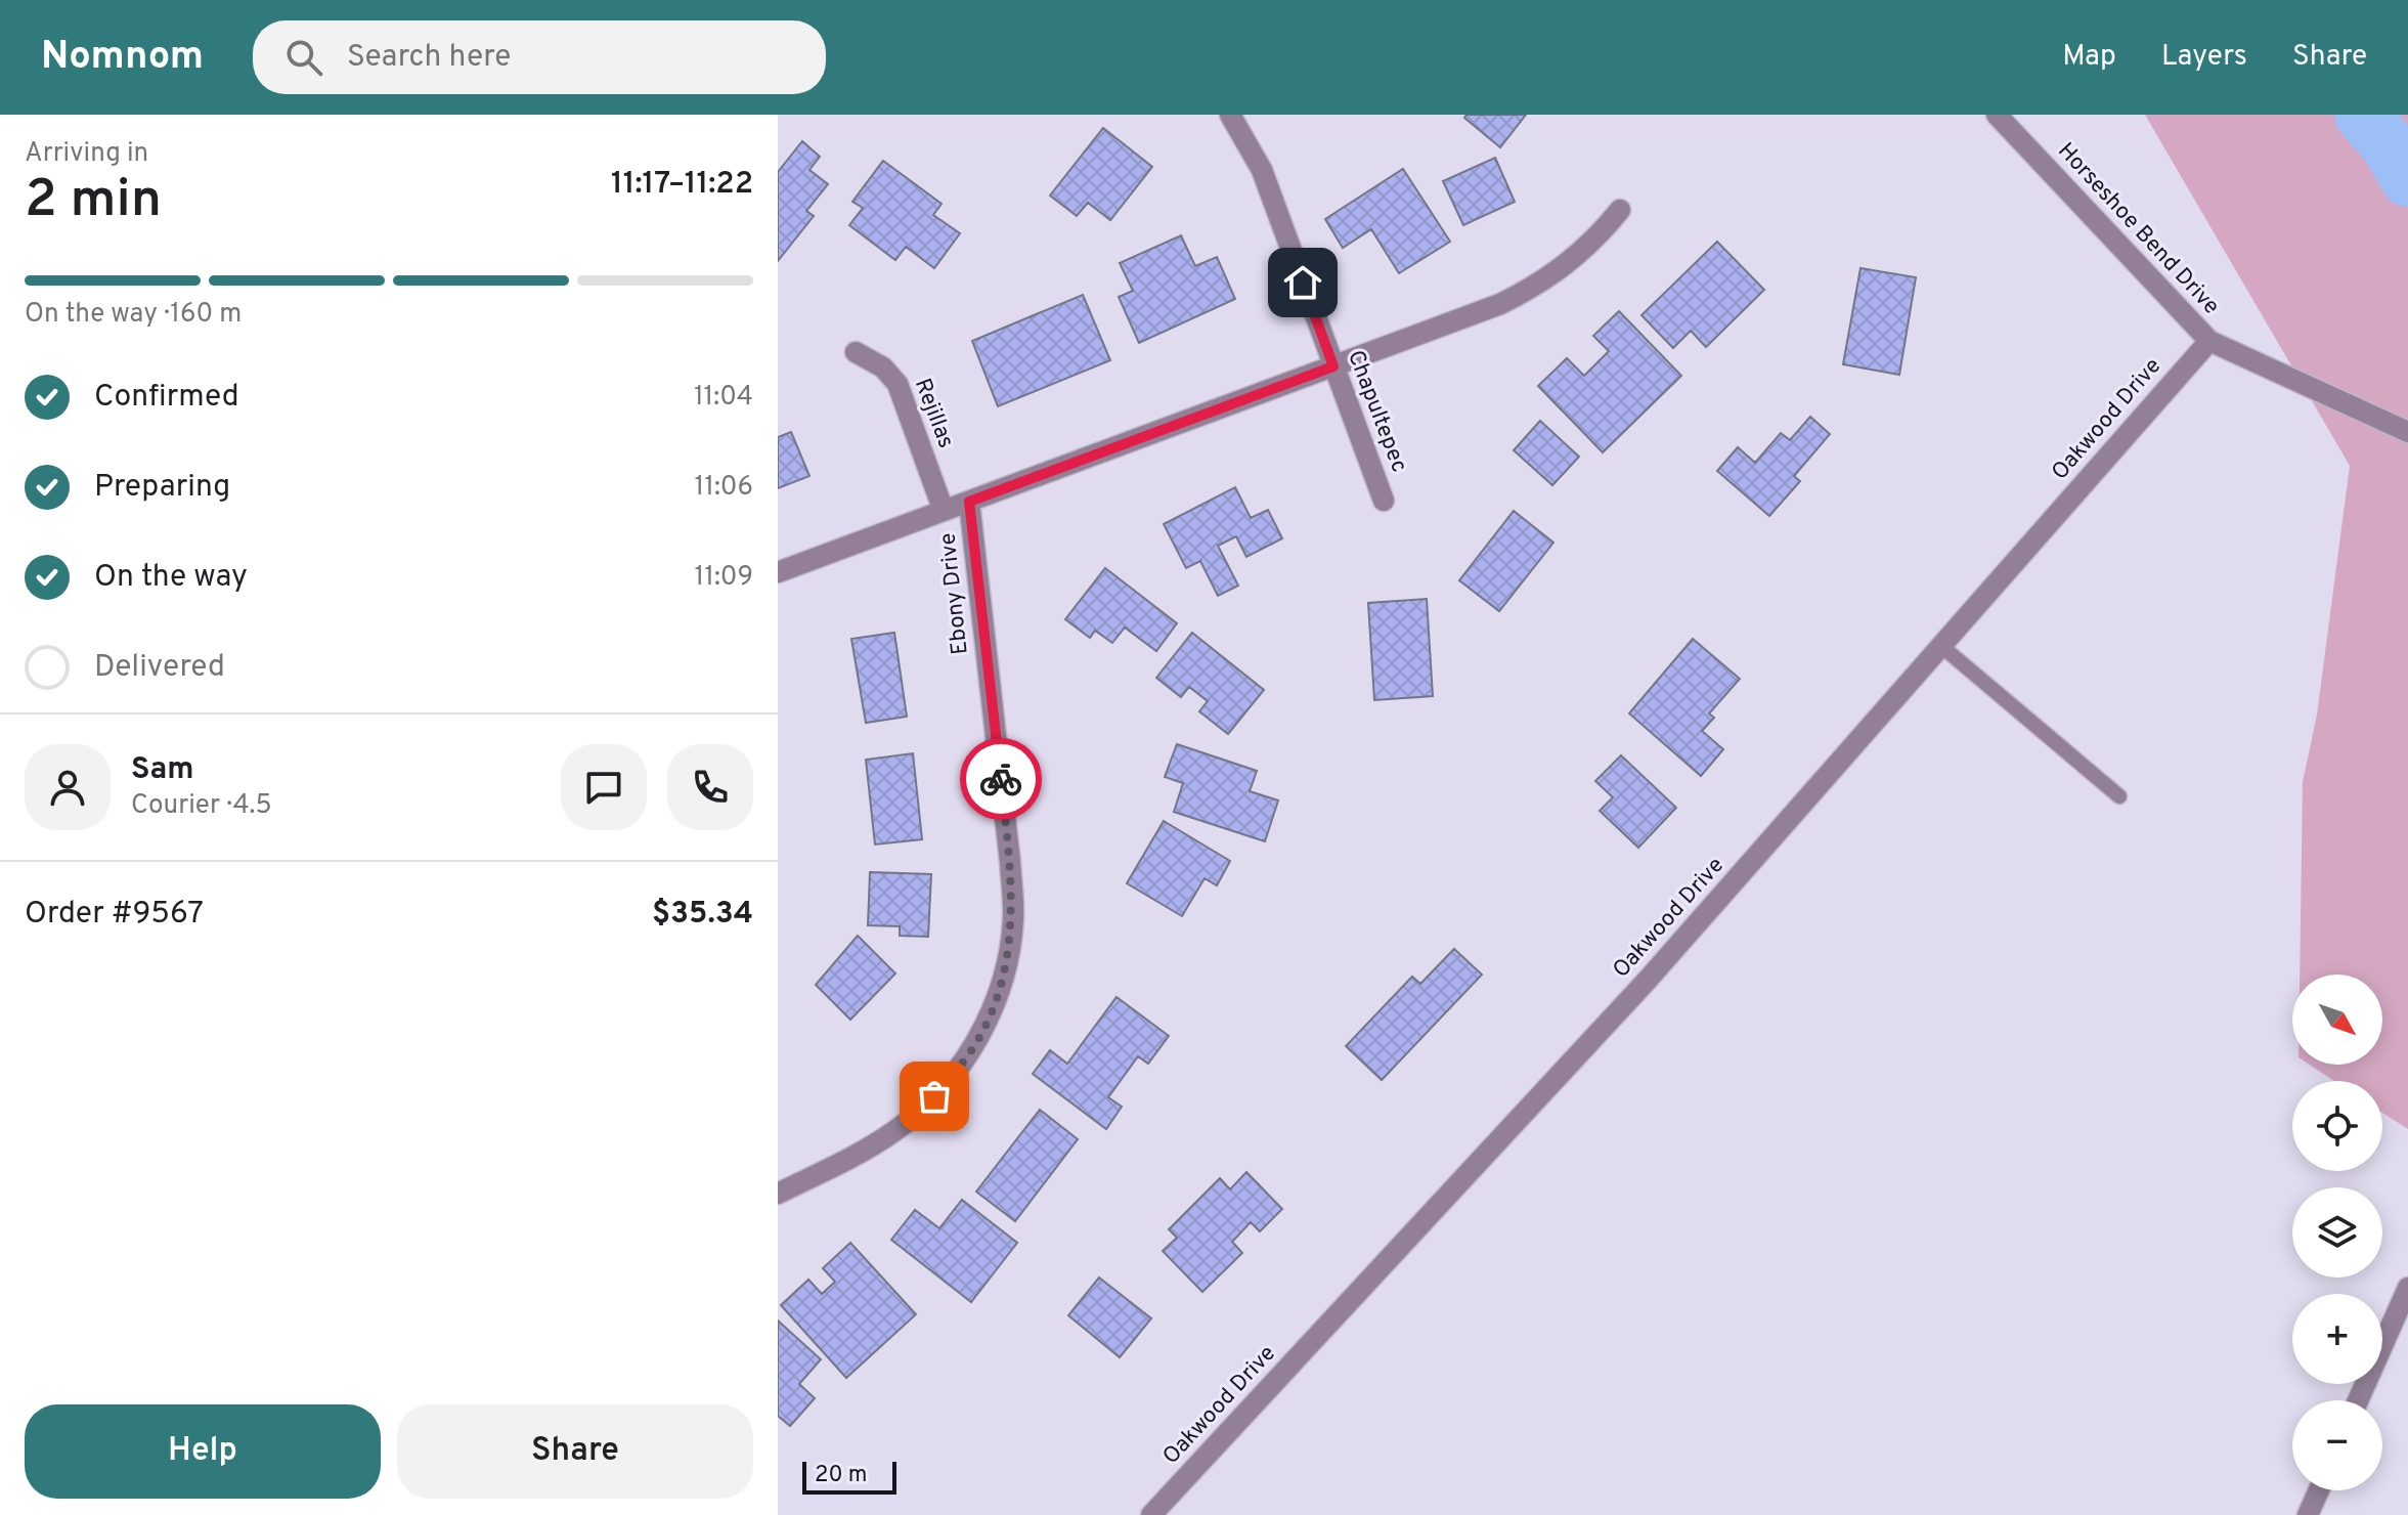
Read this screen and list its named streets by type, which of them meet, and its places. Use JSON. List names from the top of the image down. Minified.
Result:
{"streets":{"street":["Horseshoe Bend Drive","Chapultepec","Rejillas","Oakwood Drive","Ebony Drive"]},"crossings":[["Horseshoe Bend Drive","Oakwood Drive"],["Chapultepec","Ebony Drive"]],"scale_bar":"20 m","north":"bottom right","page":{"header":"Nomnom","search":"Search here","nav":["Map","Layers","Share"],"heading":["2 min","Arriving in","11:17–11:22"],"panel":["Sam","Courier · 4.5","Order #9567","$35.34"],"bar":"On the way · 160 m","list":[["Confirmed","11:04"],["Preparing","11:06"],["On the way","11:09"],"Delivered"],"map_buttons":["+","−"],"buttons":["Help","Share"],"scale":"20 m"}}
